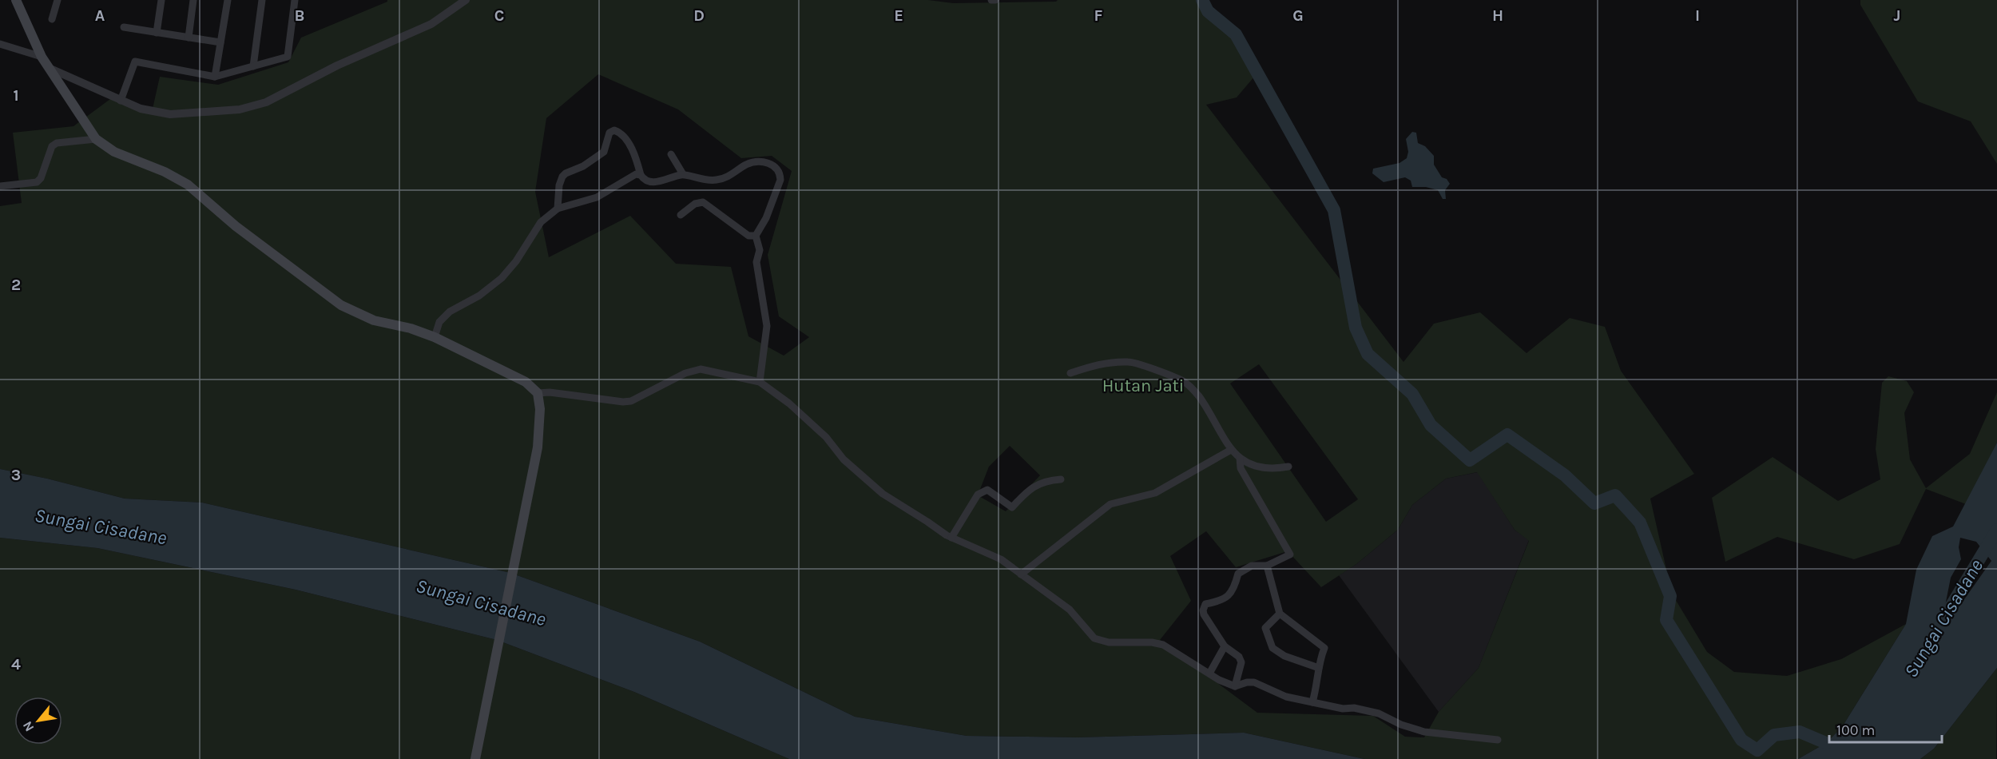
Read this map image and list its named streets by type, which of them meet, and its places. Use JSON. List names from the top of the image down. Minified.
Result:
{"water":["Sungai Cisadane"],"parks":["Hutan Jati"],"scale_bar":"100 m","north":"bottom left","grid":{"columns":["A","B","C","D","E","F","G","H","I","J"],"rows":["1","2","3","4"]}}
